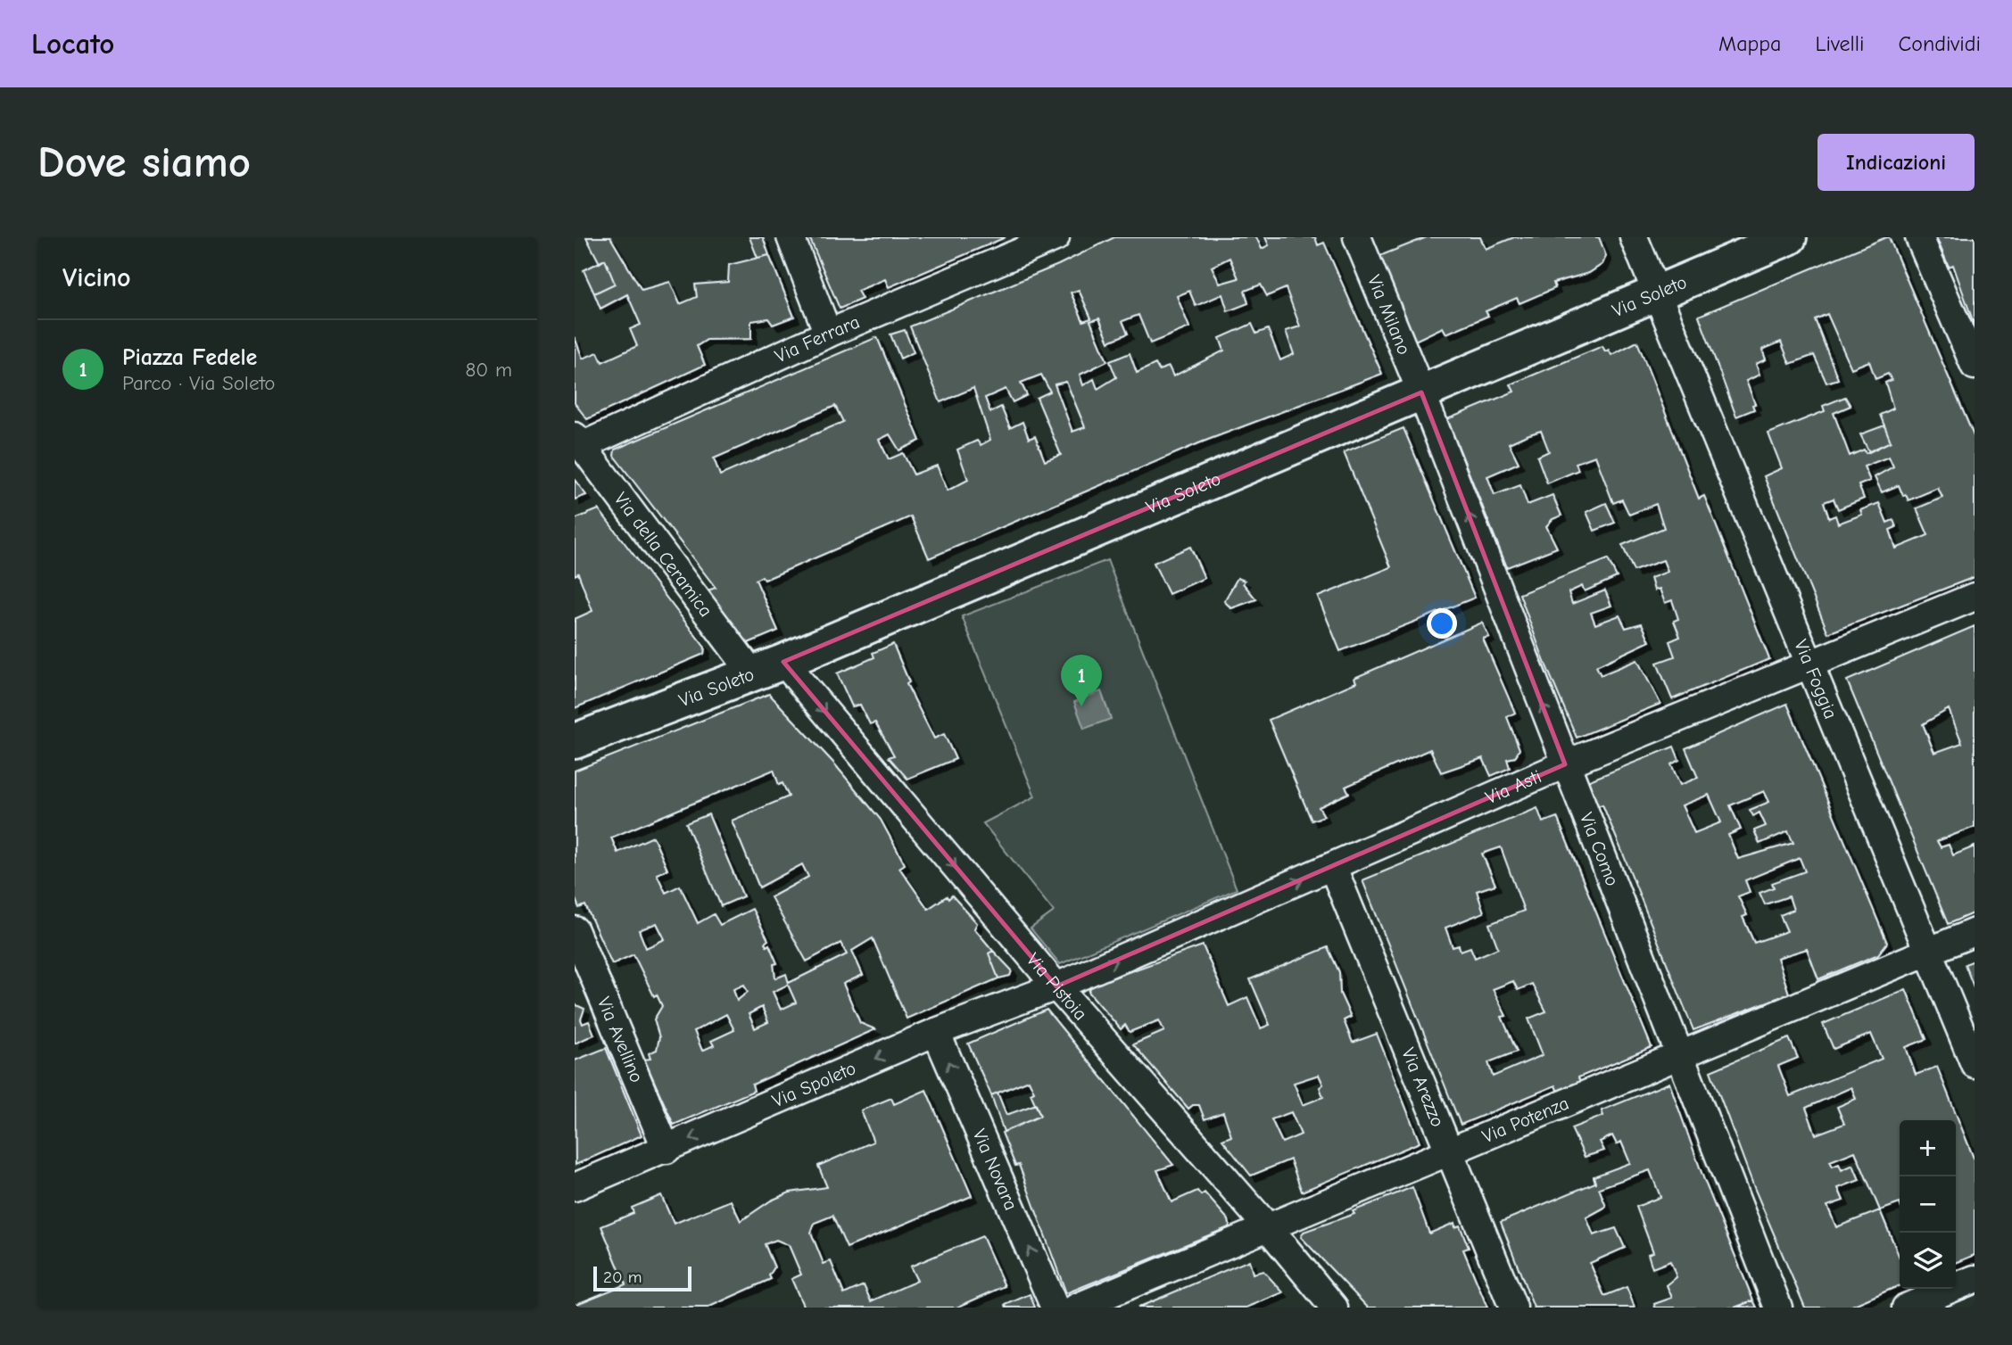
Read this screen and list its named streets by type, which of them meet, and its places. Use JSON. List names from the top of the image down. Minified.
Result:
{"streets":{"street":["Via Soleto","Via Milano","Via Ferrara","Via della Ceramica","Via Foggia","Via Asti","Via Como","Via Pistoia","Via Avellino","Via Spoleto","Via Arezzo","Via Potenza","Via Novara"]},"crossings":[["Via Soleto","Via Milano"],["Via Soleto","Via della Ceramica"],["Via Soleto","Via Foggia"],["Via Soleto","Via Como"],["Via Soleto","Via Pistoia"],["Via Milano","Via Como"],["Via Ferrara","Via della Ceramica"],["Via della Ceramica","Via Pistoia"],["Via Foggia","Via Asti"],["Via Foggia","Via Potenza"],["Via Asti","Via Como"],["Via Asti","Via Pistoia"],["Via Asti","Via Spoleto"],["Via Asti","Via Arezzo"],["Via Como","Via Potenza"],["Via Pistoia","Via Spoleto"],["Via Pistoia","Via Potenza"],["Via Avellino","Via Spoleto"],["Via Spoleto","Via Novara"],["Via Arezzo","Via Potenza"]],"one_way":["Via Como","Via Pistoia","Via Spoleto","Via Novara"],"scale_bar":"20 m","page":{"header":"Locato","nav":["Mappa","Livelli","Condividi"],"buttons":"Indicazioni","title":"Dove siamo","heading":"Vicino","list":[{"mark":"1","name":"Piazza Fedele","note":"Parco · Via Soleto","value":"80 m"}],"pins":"1","map_buttons":["+","−"],"scale":"20 m"}}
